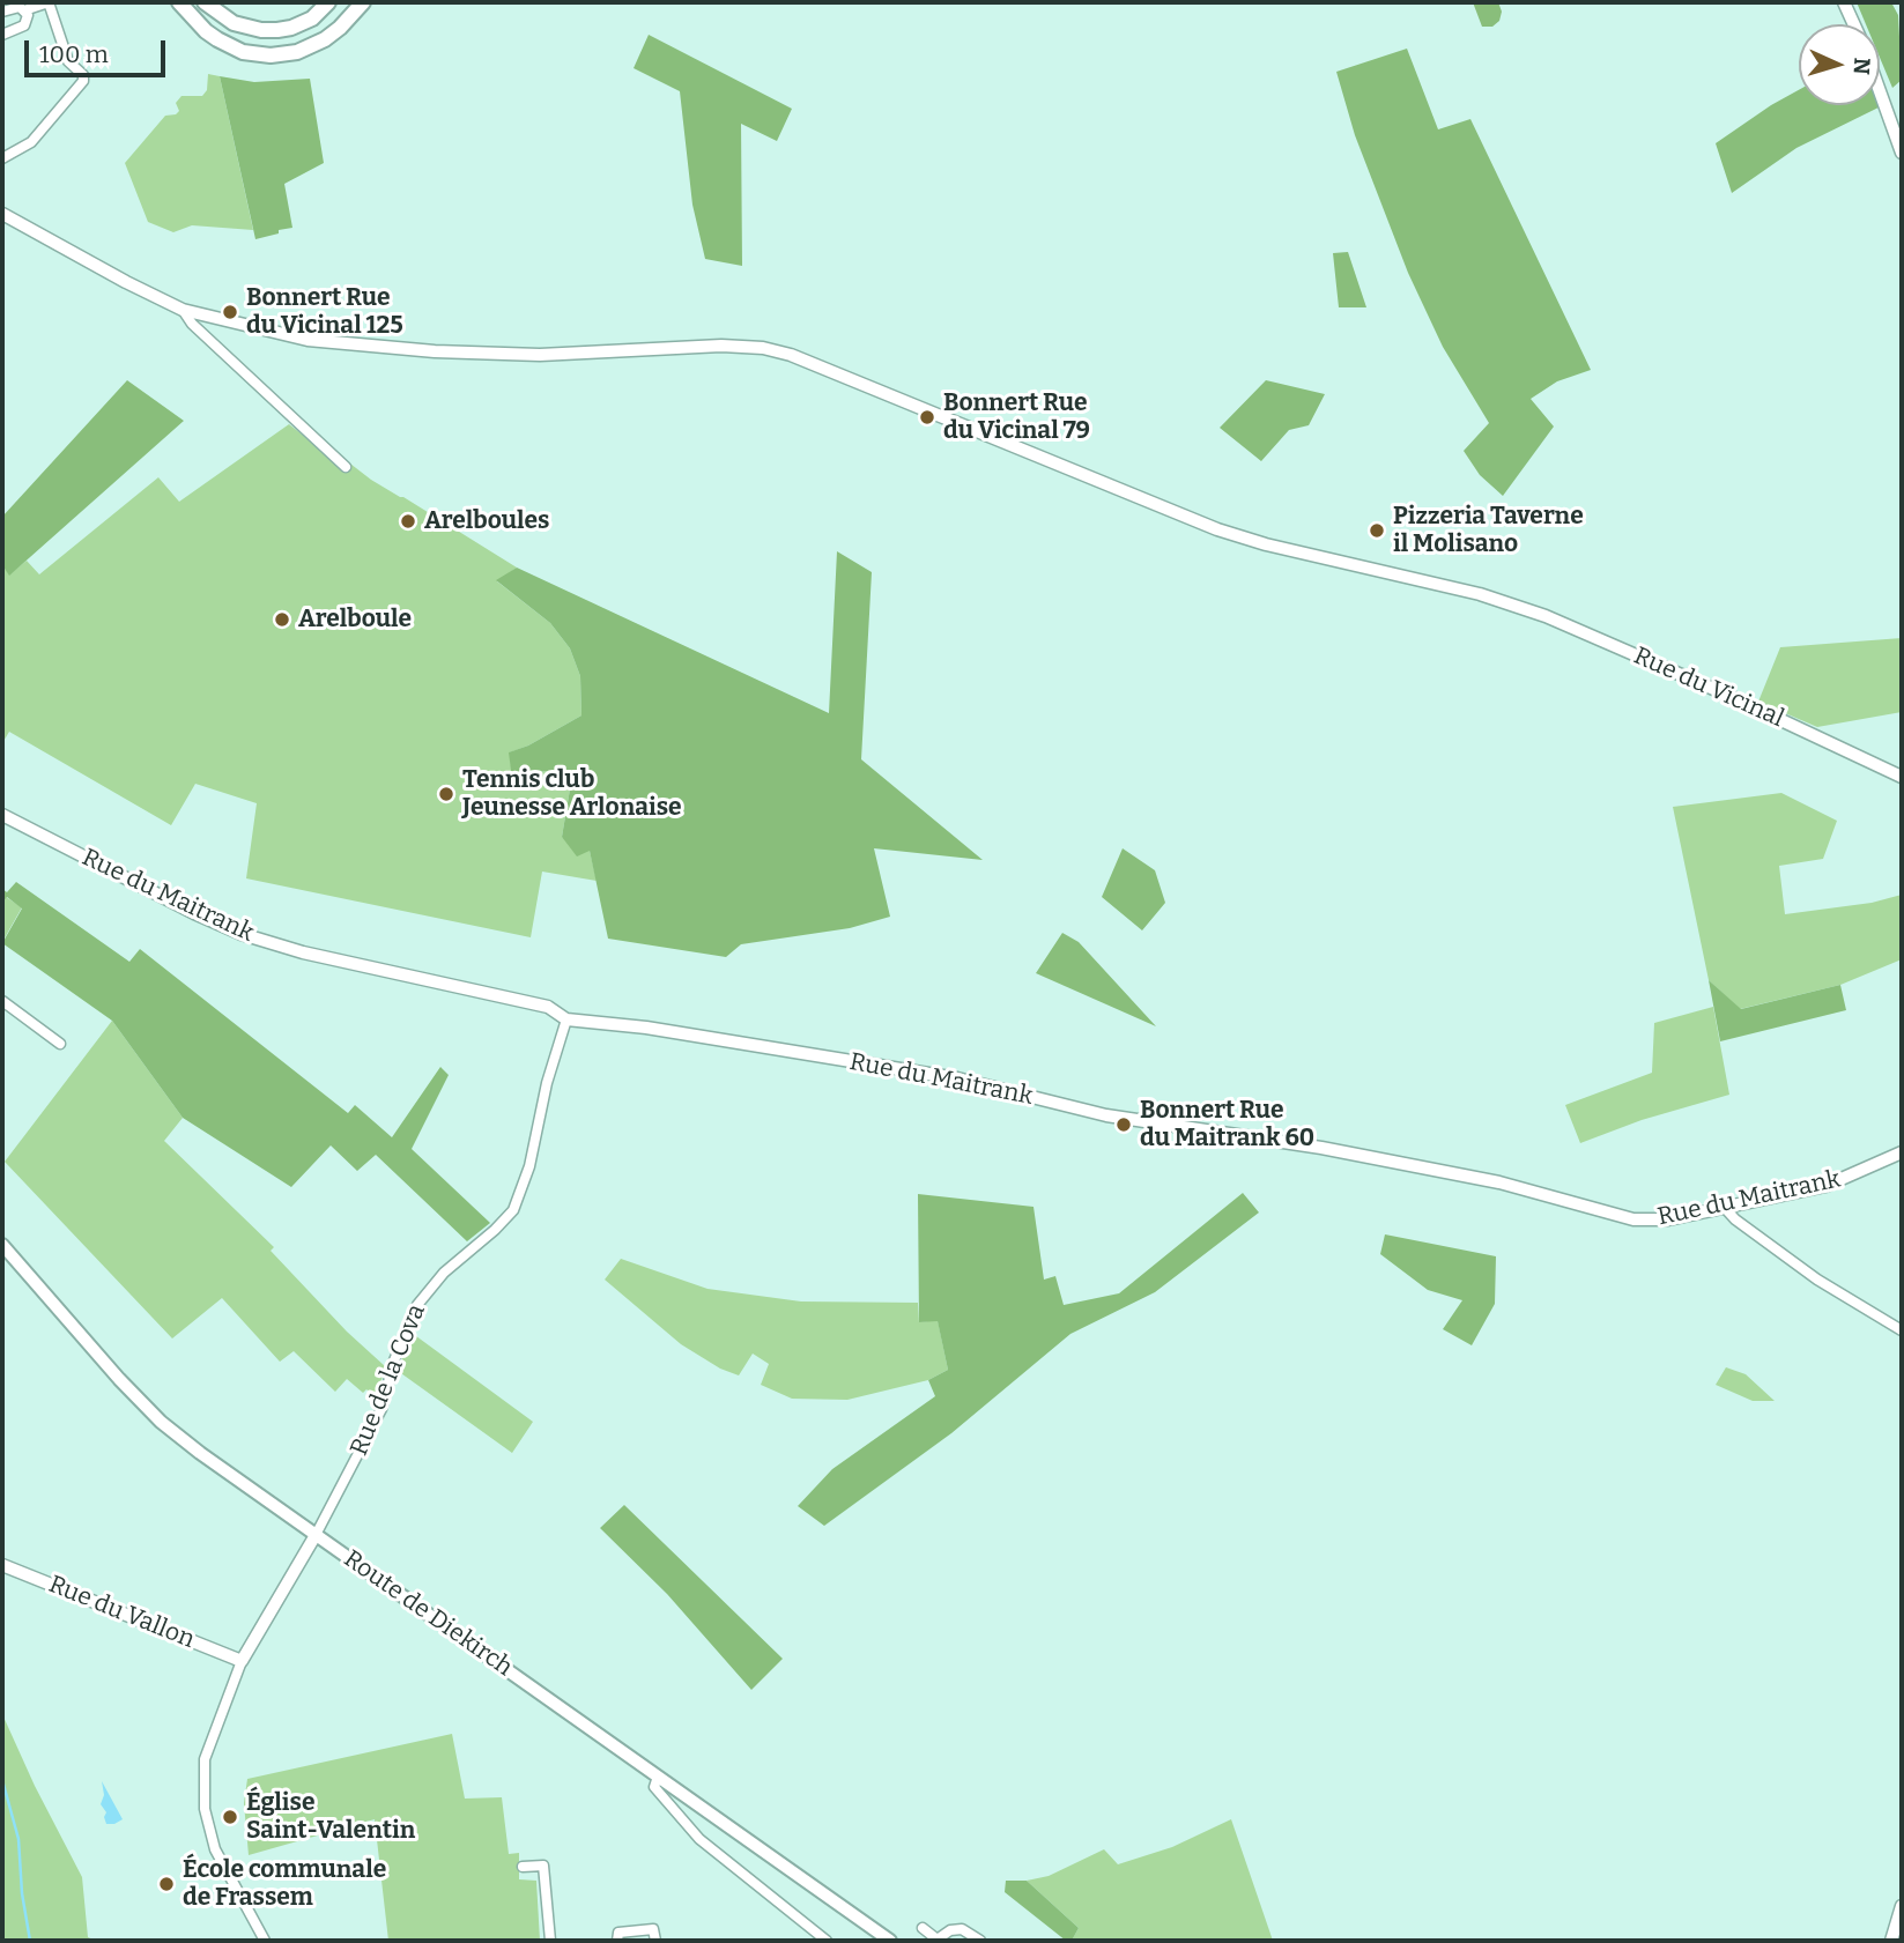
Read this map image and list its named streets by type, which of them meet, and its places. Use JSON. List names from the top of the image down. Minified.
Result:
{"streets":{"main road":["Route de Diekirch"],"street":["Rue du Vicinal","Rue du Maitrank","Rue de la Cova","Rue du Vallon"]},"crossings":[["Rue du Maitrank","Rue de la Cova"],["Rue de la Cova","Route de Diekirch"]],"places":["Bonnert Rue du Vicinal 125","Bonnert Rue du Vicinal 79","Arelboules","Pizzeria Taverne il Molisano","Arelboule","Tennis club Jeunesse Arlonaise","Bonnert Rue du Maitrank 60","Église Saint-Valentin","École communale de Frassem"],"scale_bar":"100 m","north":"right"}
